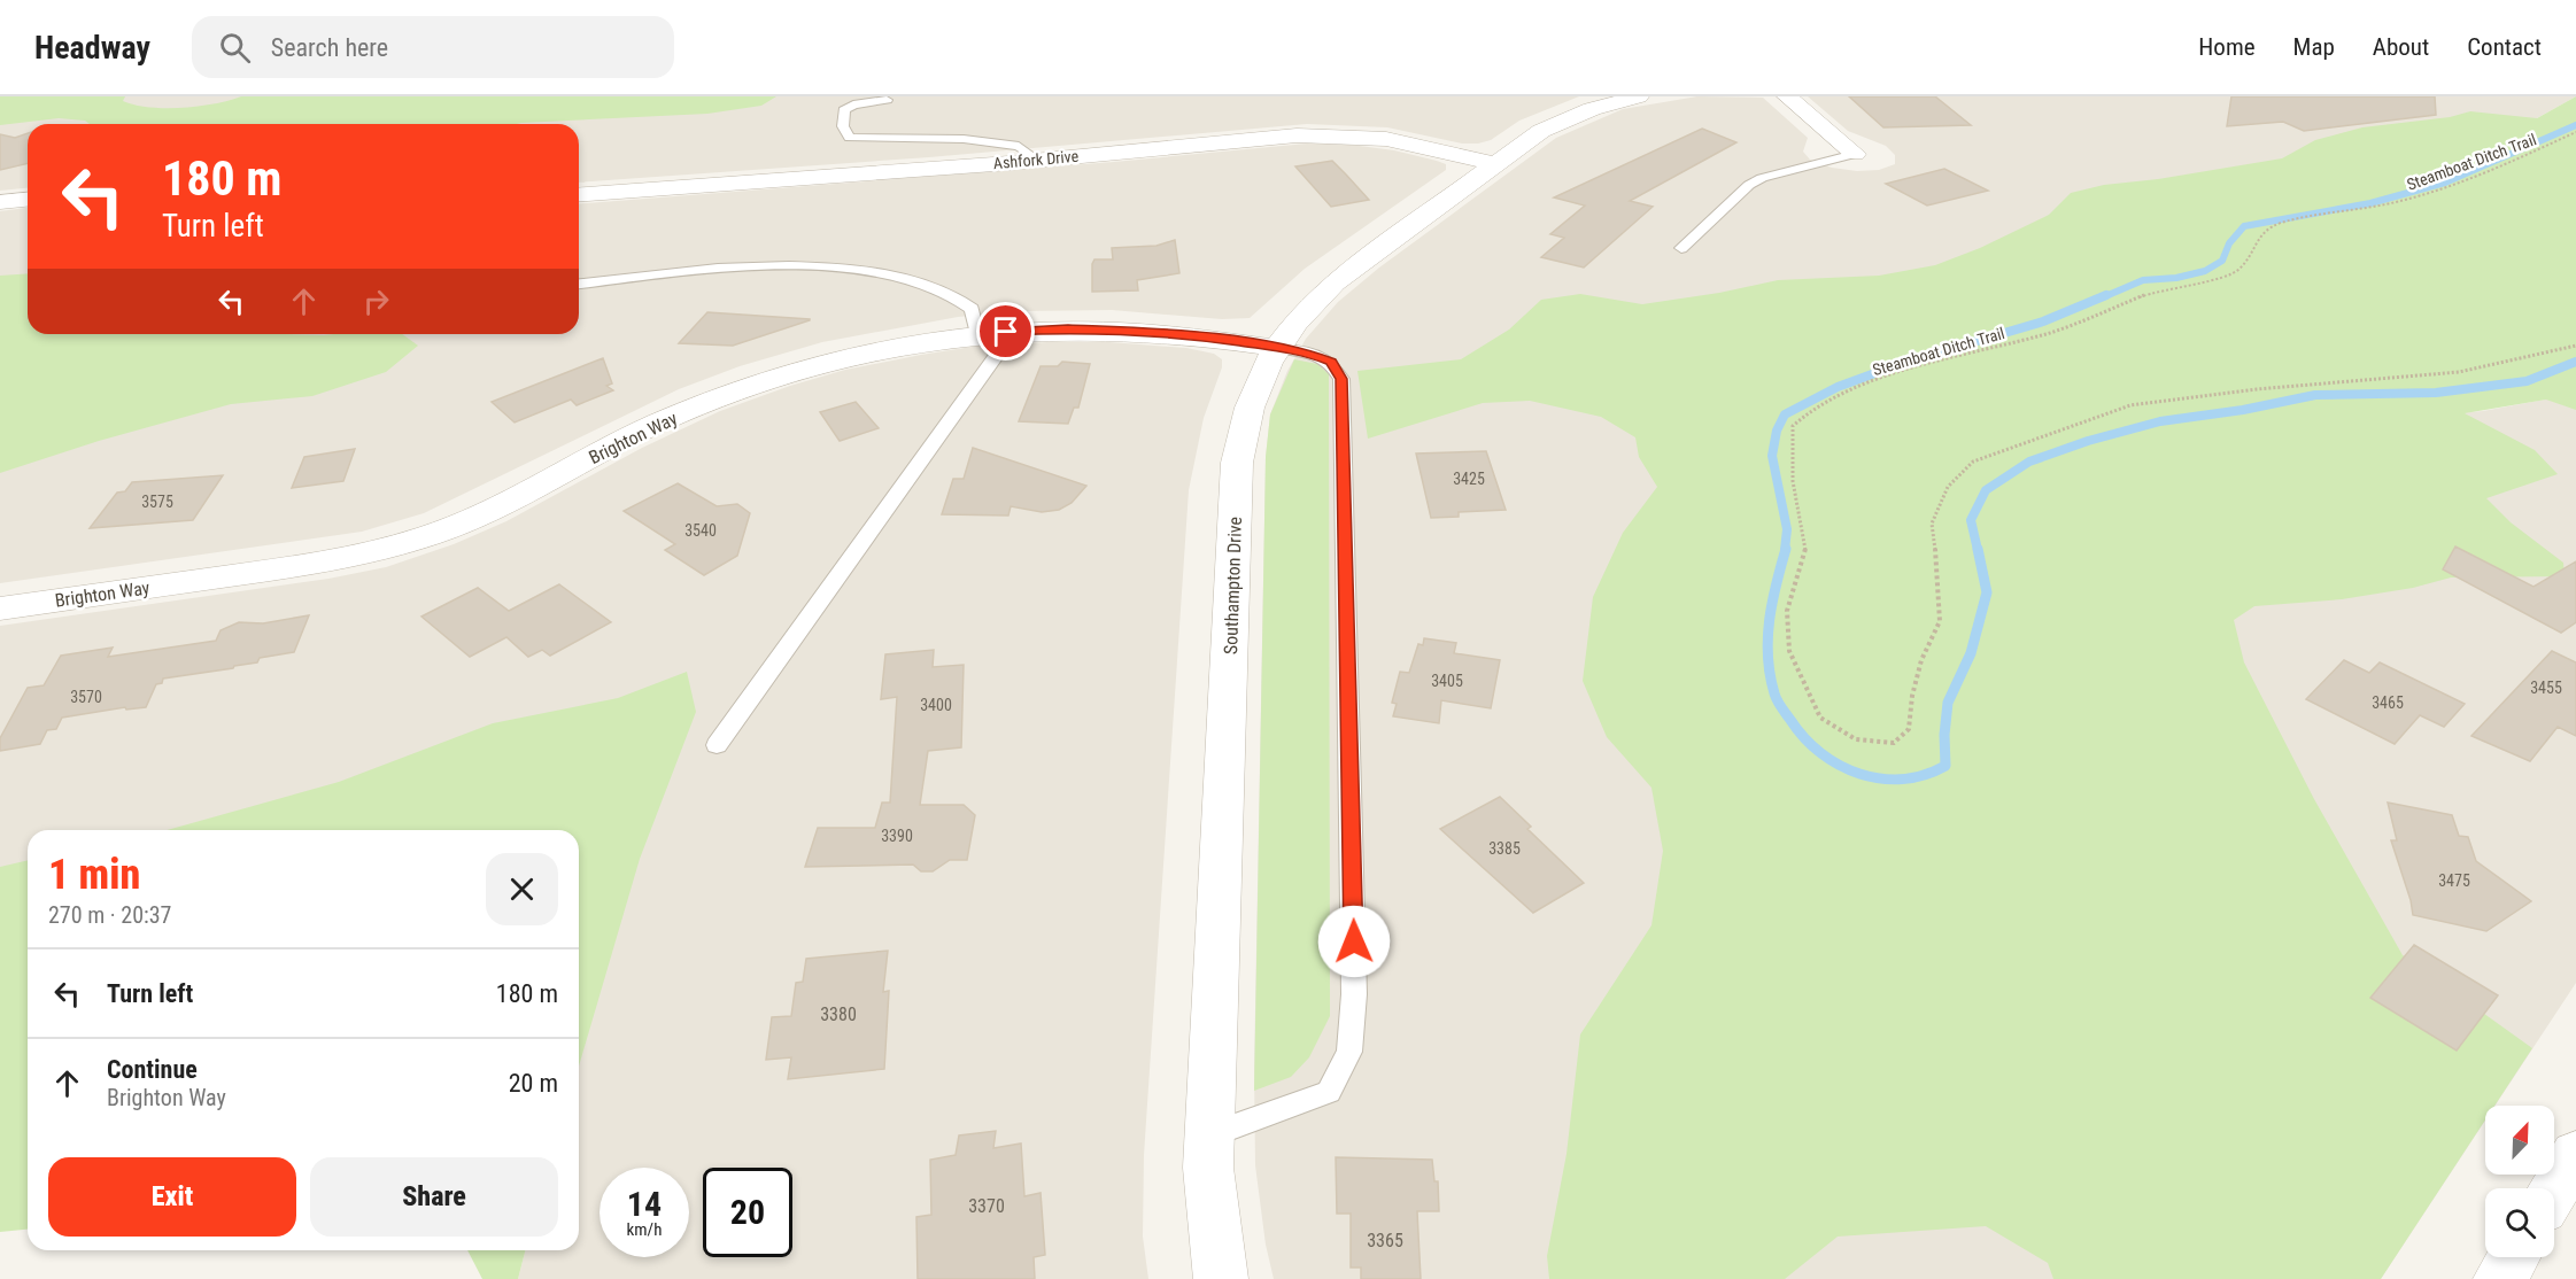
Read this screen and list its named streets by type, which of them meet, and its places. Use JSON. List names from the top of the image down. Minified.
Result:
{"streets":{"street":["Ashfork Drive","Brighton Way","Southampton Drive"],"path":["Steamboat Ditch Trail"]},"crossings":[["Ashfork Drive","Southampton Drive"],["Brighton Way","Southampton Drive"]],"house_numbers":["3425","3575","3540","3405","3455","3570","3465","3400","3390","3385","3475","3380","3370","3365"],"north":"top right","page":{"header":"Headway","search":"Search here","nav":["Home","Map","About","Contact"],"turn":["180 m","Turn left"],"heading":["1 min","270 m · 20:37"],"list":[{"name":"Turn left","value":"180 m"},{"name":"Continue","note":"Brighton Way","value":"20 m"}],"buttons":["Exit","Share"],"speed":"14 km/h","limit":"20"}}
